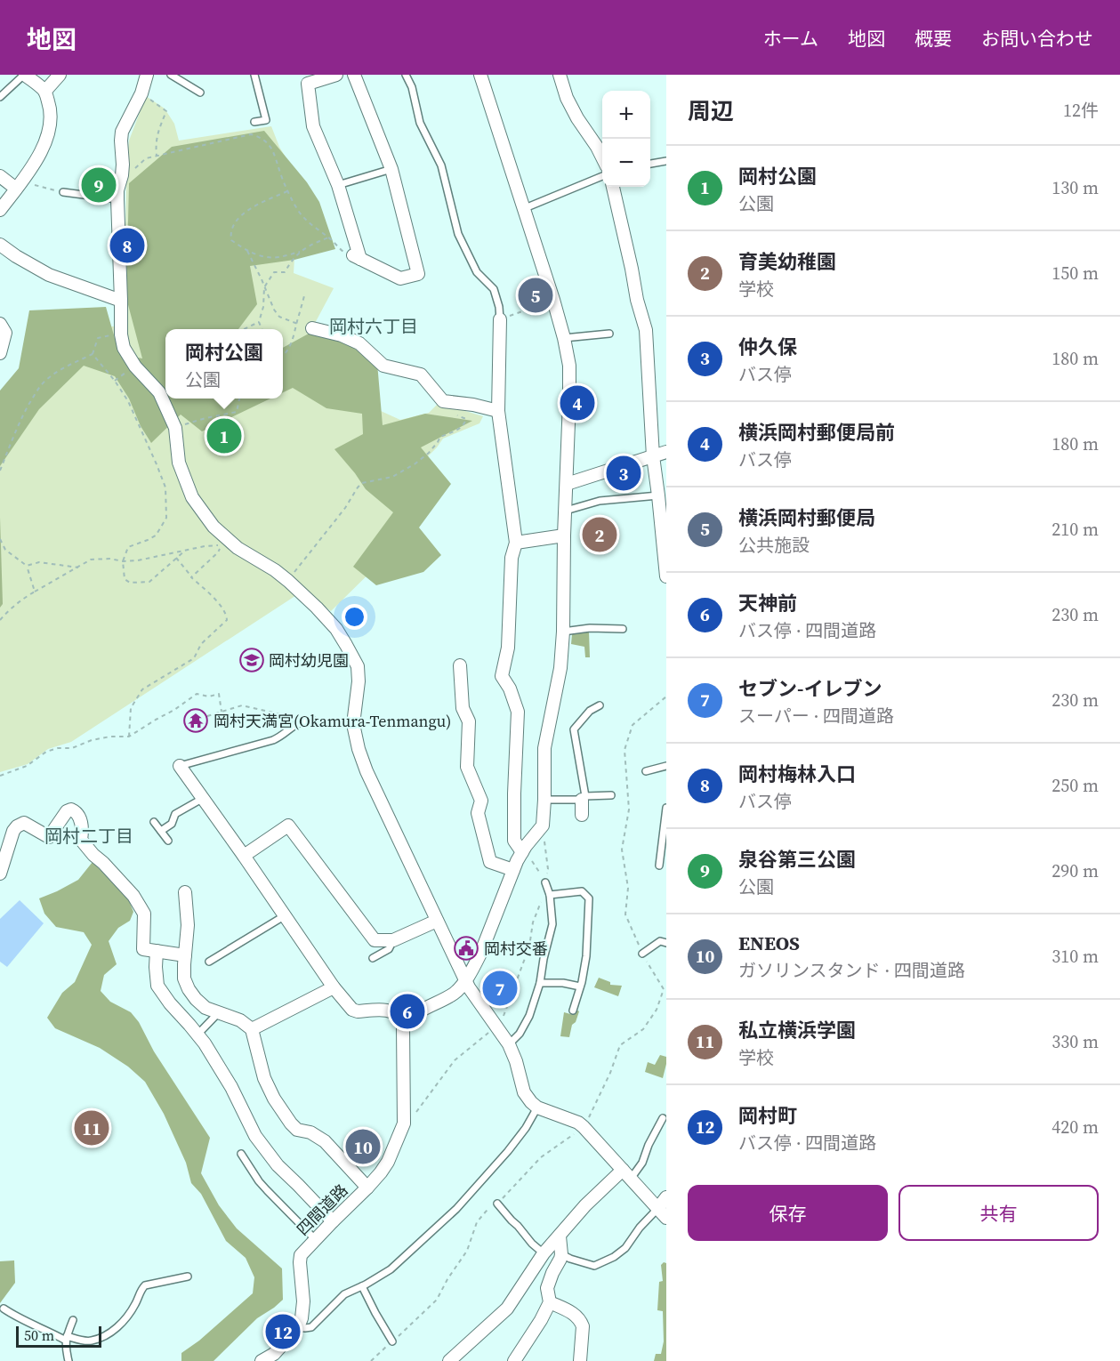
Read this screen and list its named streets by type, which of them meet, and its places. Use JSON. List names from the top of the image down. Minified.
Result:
{"streets":{"street":["四間道路"]},"districts":["岡村六丁目","岡村二丁目"],"places":{"school or university":["岡村幼児園"],"temple":["岡村天満宮(Okamura-Tenmangu)"],"public building":["岡村交番"]},"scale_bar":"50 m","page":{"header":"地図","nav":["ホーム","地図","概要","お問い合わせ"],"heading":["周辺","12件"],"map_buttons":["+","−"],"list":[{"mark":"1","name":"岡村公園","note":"公園","value":"130 m"},{"mark":"2","name":"育美幼稚園","note":"学校","value":"150 m"},{"mark":"3","name":"仲久保","note":"バス停","value":"180 m"},{"mark":"4","name":"横浜岡村郵便局前","note":"バス停","value":"180 m"},{"mark":"5","name":"横浜岡村郵便局","note":"公共施設","value":"210 m"},{"mark":"6","name":"天神前","note":"バス停 · 四間道路","value":"230 m"},{"mark":"7","name":"セブン-イレブン","note":"スーパー · 四間道路","value":"230 m"},{"mark":"8","name":"岡村梅林入口","note":"バス停","value":"250 m"},{"mark":"9","name":"泉谷第三公園","note":"公園","value":"290 m"},{"mark":"10","name":"ENEOS","note":"ガソリンスタンド · 四間道路","value":"310 m"},{"mark":"11","name":"私立横浜学園","note":"学校","value":"330 m"},{"mark":"12","name":"岡村町","note":"バス停 · 四間道路","value":"420 m"}],"pins":["9","8","5","4","1","3","2","7","6","11","10","12"],"popup":["岡村公園","公園"],"buttons":["保存","共有"],"scale":"50 m"}}
